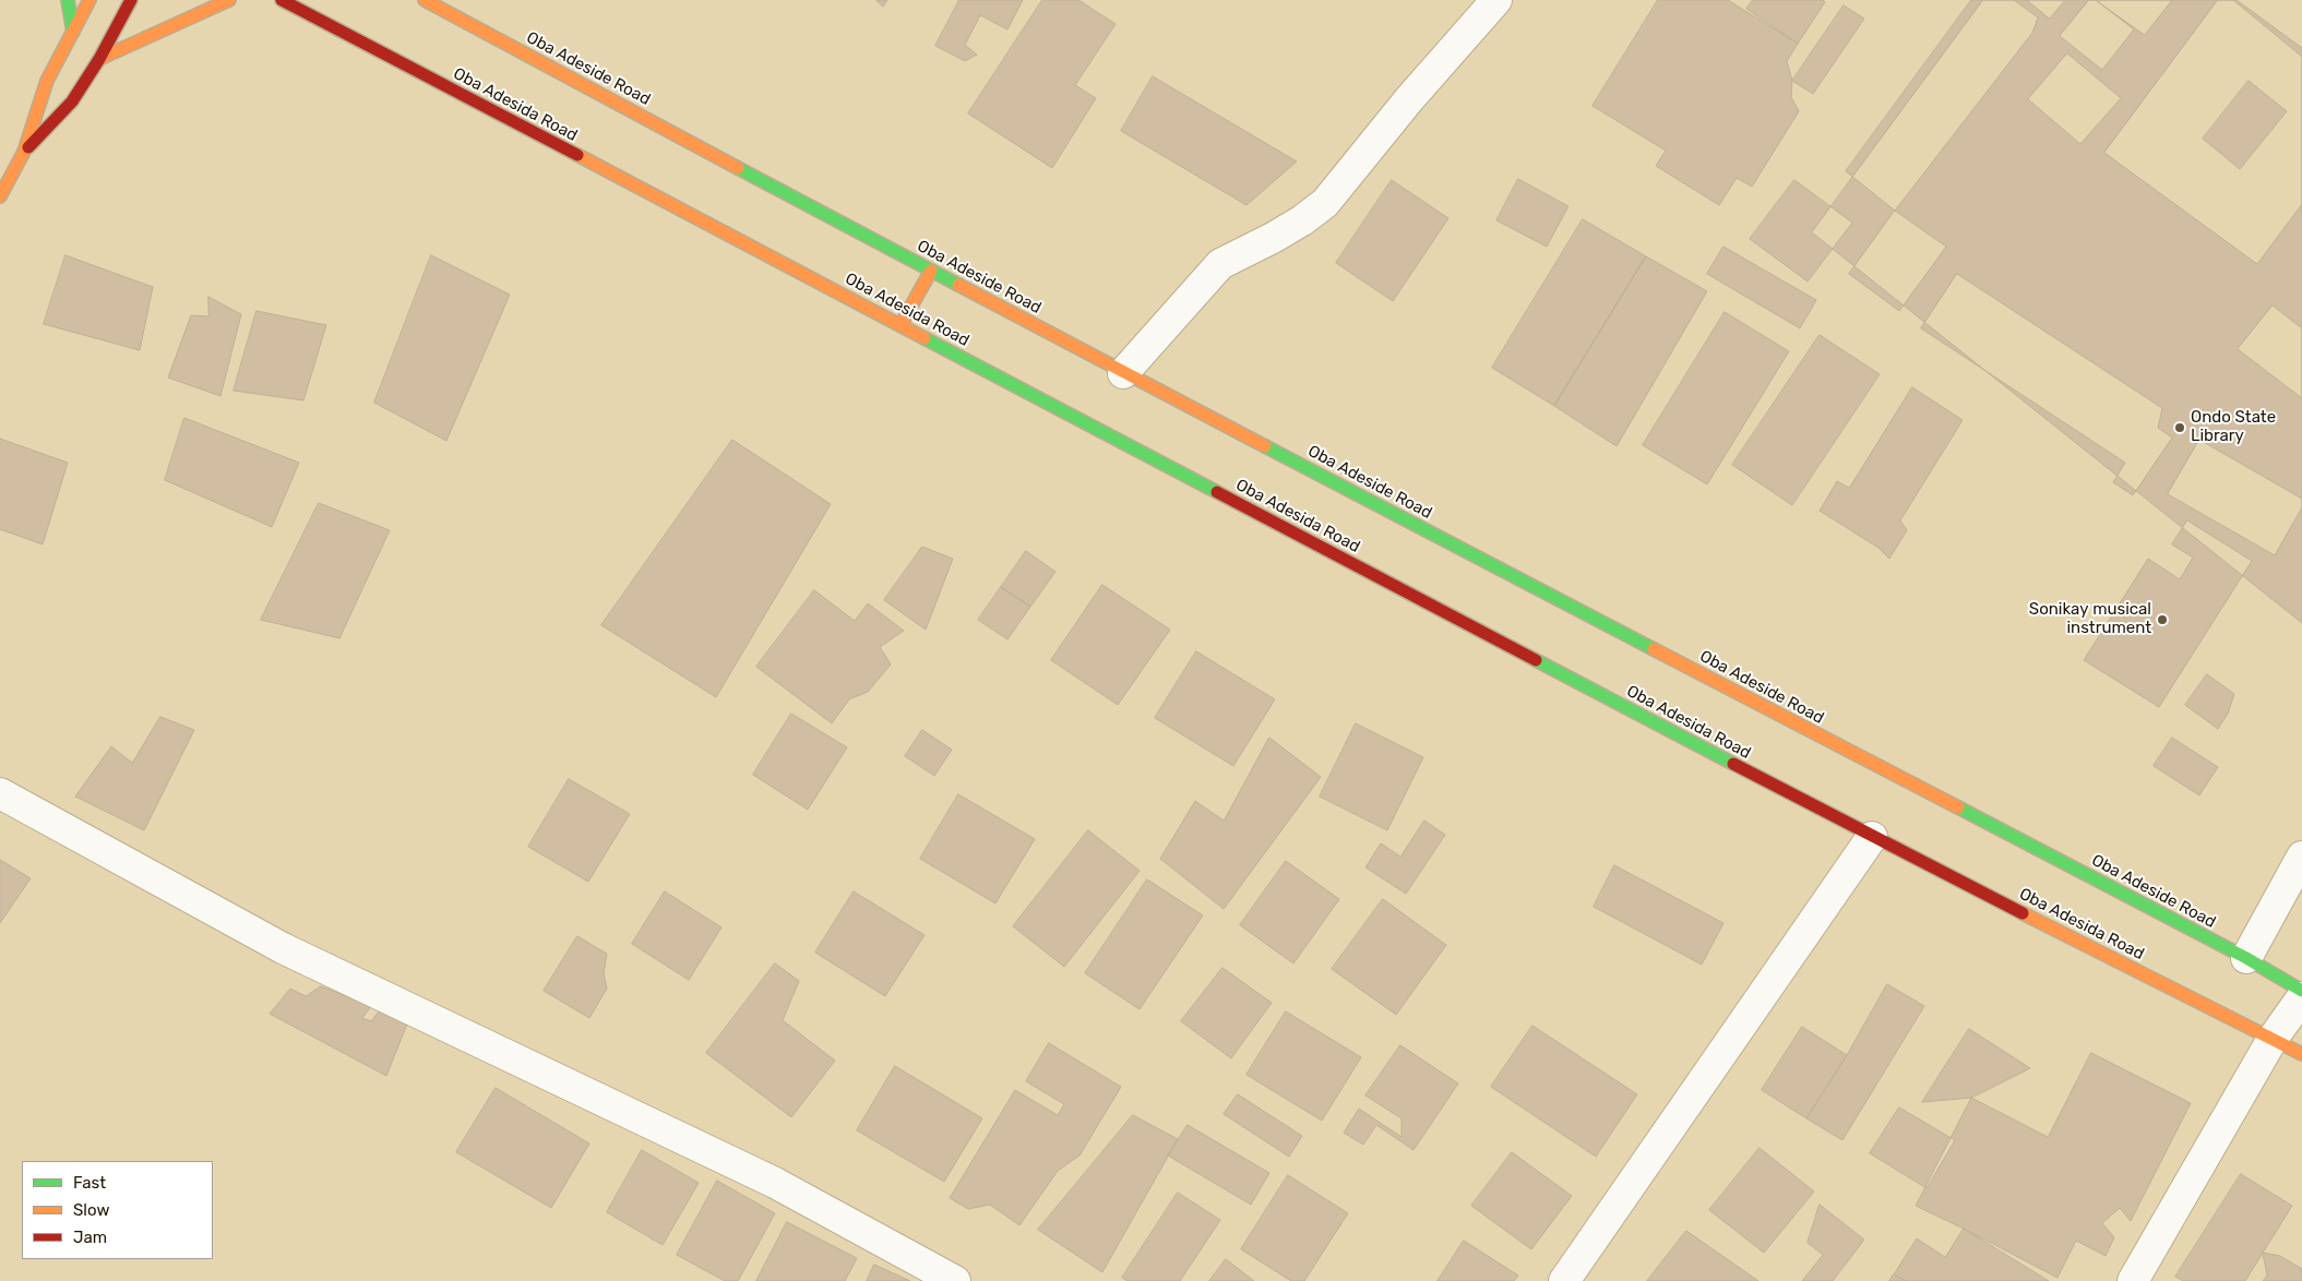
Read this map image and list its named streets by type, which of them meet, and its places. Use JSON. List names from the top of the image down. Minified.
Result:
{"streets":{"main road":["Oba Adeside Road","Oba Adesida Road"]},"places":["Ondo State Library","Sonikay musical instrument"],"legend":["Fast","Slow","Jam"]}
